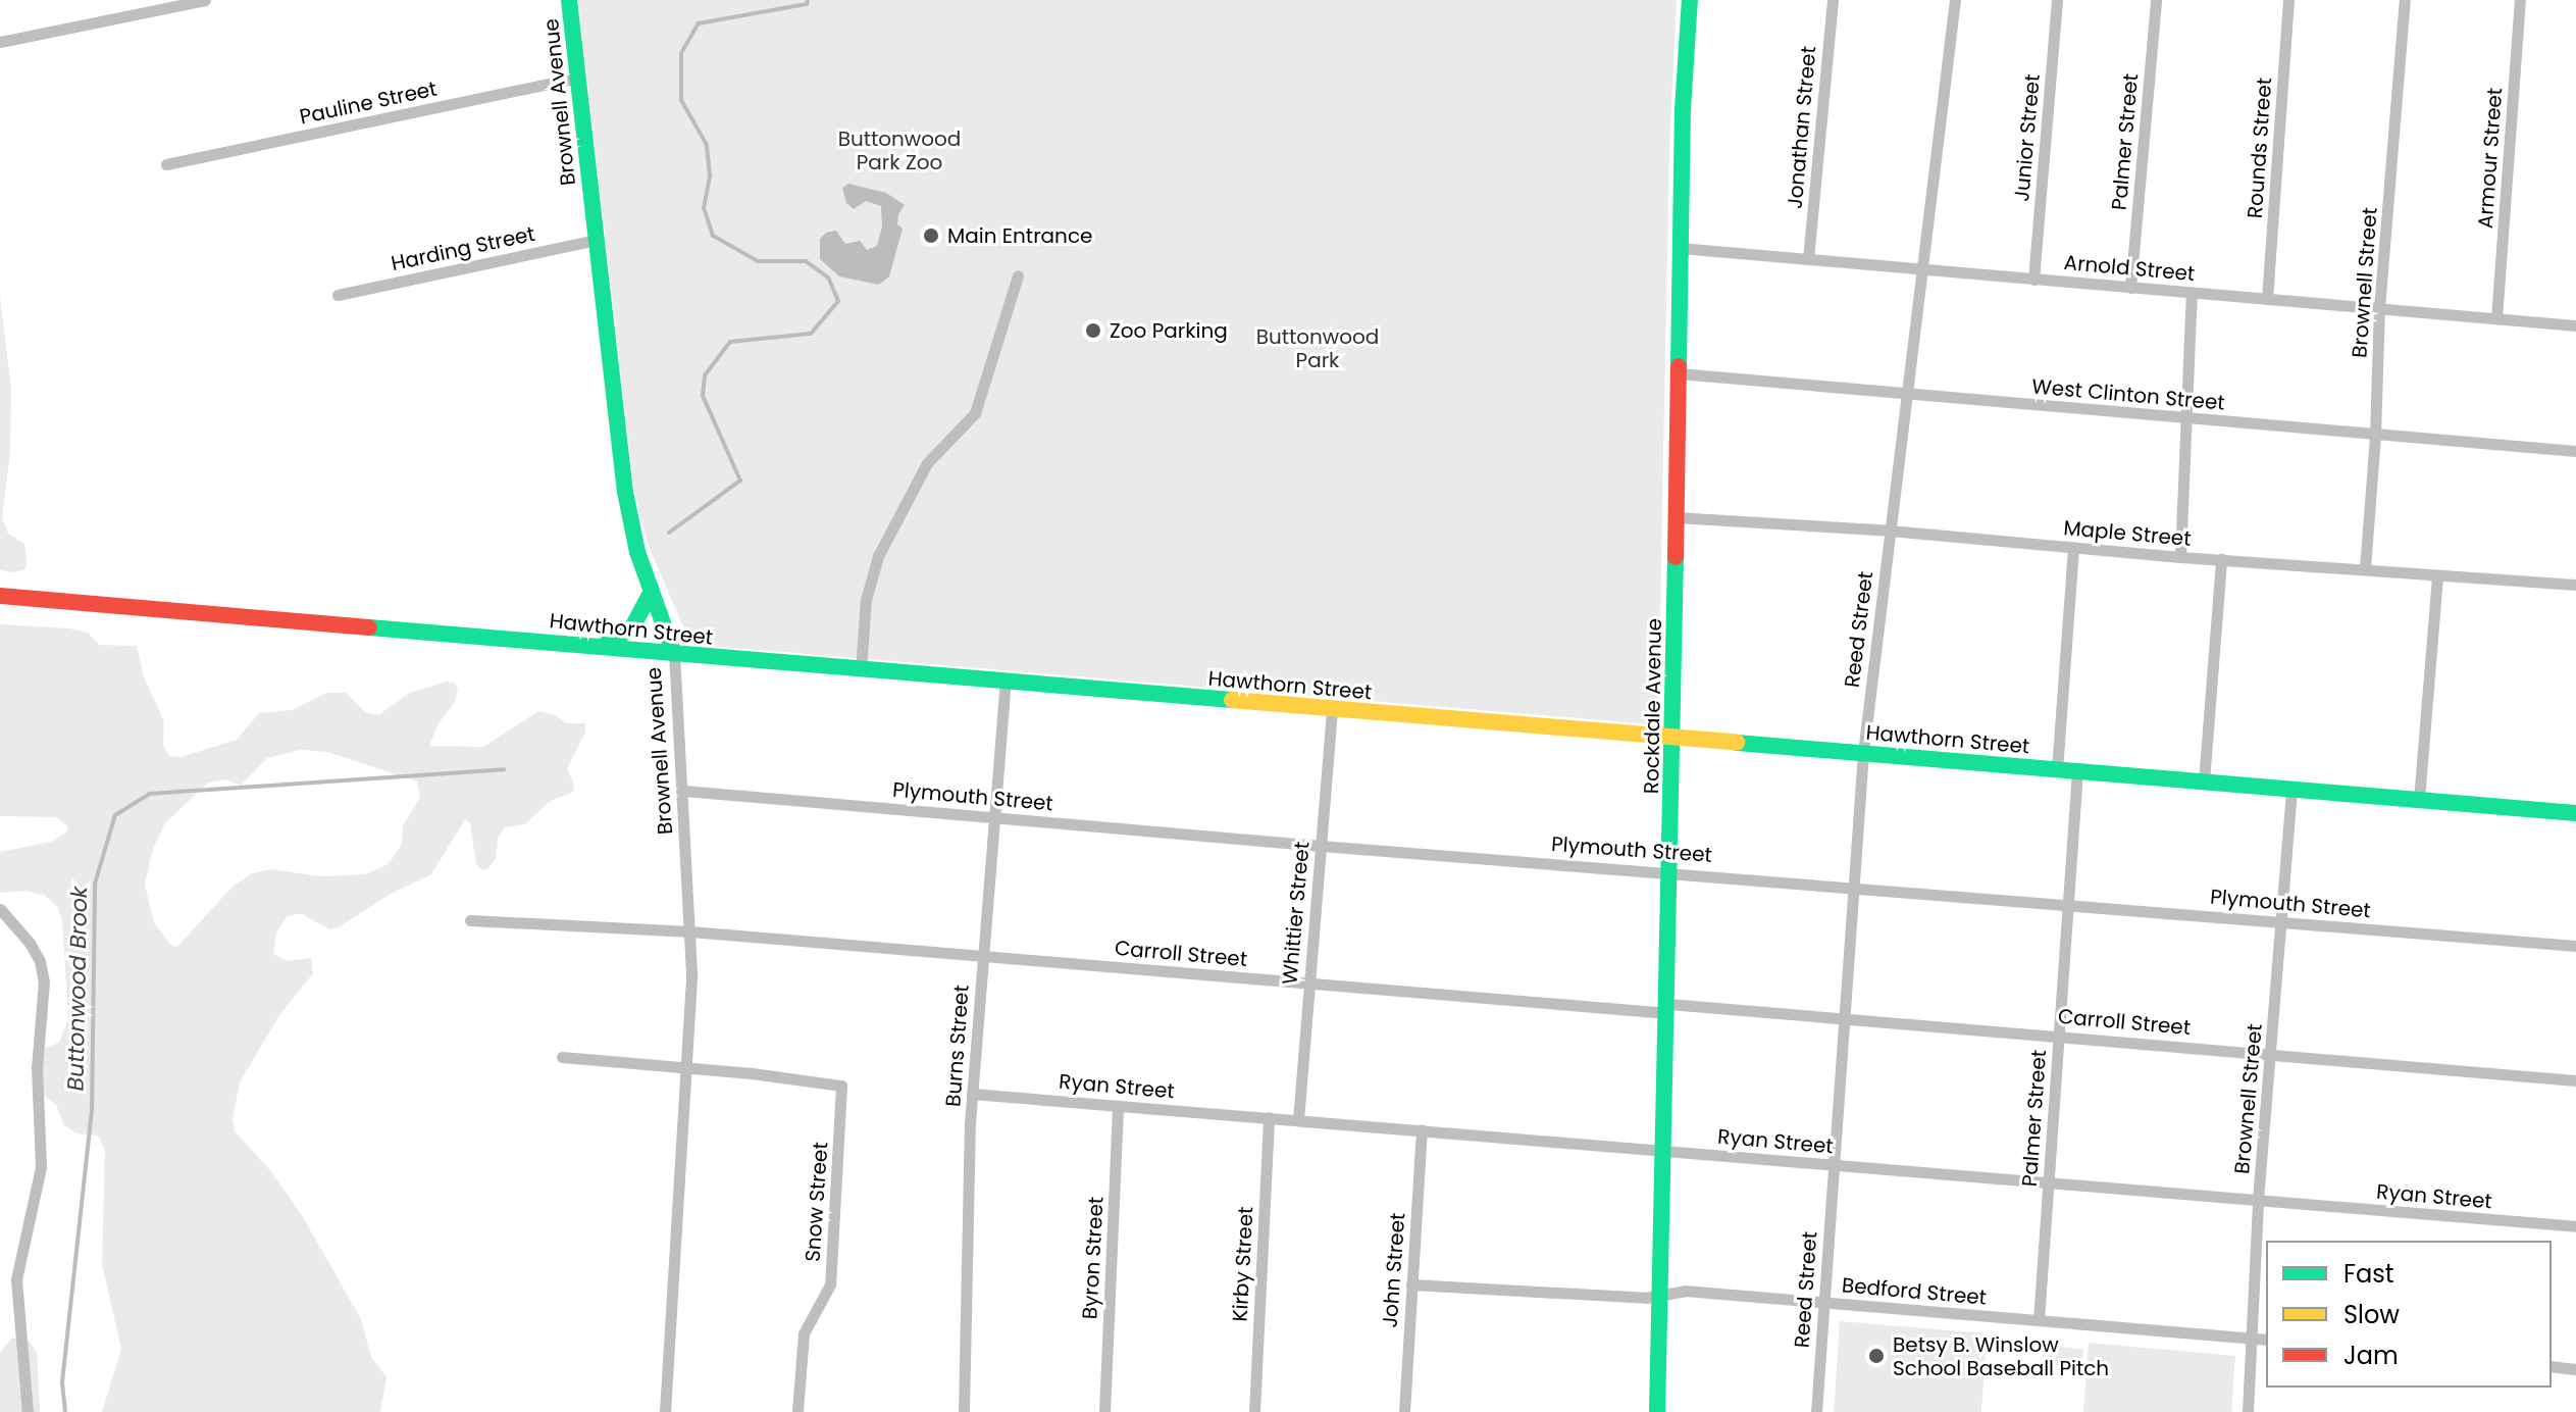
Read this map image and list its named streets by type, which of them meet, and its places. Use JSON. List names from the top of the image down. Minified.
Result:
{"streets":{"main road":["Brownell Avenue","Hawthorn Street","Rockdale Avenue"],"street":["Pauline Street","Jonathan Street","Junior Street","Palmer Street","Rounds Street","Armour Street","Harding Street","Arnold Street","Brownell Street","West Clinton Street","Maple Street","Reed Street","Plymouth Street","Whittier Street","Carroll Street","Burns Street","Ryan Street","Snow Street","Byron Street","Kirby Street","John Street","Bedford Street"]},"crossings":[["Brownell Avenue","Pauline Street"],["Brownell Avenue","Harding Street"],["Brownell Avenue","Hawthorn Street"],["Brownell Avenue","Plymouth Street"],["Brownell Avenue","Carroll Street"],["Brownell Avenue","Snow Street"],["Jonathan Street","Arnold Street"],["Junior Street","Arnold Street"],["Palmer Street","Arnold Street"],["Palmer Street","Hawthorn Street"],["Palmer Street","Plymouth Street"],["Palmer Street","Carroll Street"],["Palmer Street","Ryan Street"],["Palmer Street","Bedford Street"],["Rounds Street","Arnold Street"],["Armour Street","Arnold Street"],["Arnold Street","Brownell Street"],["Arnold Street","Reed Street"],["Arnold Street","Rockdale Avenue"],["Brownell Street","West Clinton Street"],["Brownell Street","Maple Street"],["Brownell Street","Hawthorn Street"],["Brownell Street","Plymouth Street"],["Brownell Street","Carroll Street"],["Brownell Street","Ryan Street"],["Brownell Street","Bedford Street"],["West Clinton Street","Reed Street"],["West Clinton Street","Rockdale Avenue"],["Maple Street","Reed Street"],["Maple Street","Rockdale Avenue"],["Hawthorn Street","Reed Street"],["Hawthorn Street","Rockdale Avenue"],["Hawthorn Street","Whittier Street"],["Hawthorn Street","Burns Street"],["Reed Street","Plymouth Street"],["Reed Street","Carroll Street"],["Reed Street","Ryan Street"],["Reed Street","Bedford Street"],["Rockdale Avenue","Plymouth Street"],["Rockdale Avenue","Carroll Street"],["Rockdale Avenue","Ryan Street"],["Rockdale Avenue","Bedford Street"],["Plymouth Street","Whittier Street"],["Plymouth Street","Burns Street"],["Whittier Street","Carroll Street"],["Whittier Street","Ryan Street"],["Carroll Street","Burns Street"],["Burns Street","Ryan Street"],["Ryan Street","Byron Street"],["Ryan Street","Kirby Street"],["Ryan Street","John Street"],["John Street","Bedford Street"]],"water":["Buttonwood Brook"],"parks":["Buttonwood Park Zoo","Buttonwood Park"],"places":["Main Entrance","Zoo Parking","Betsy B. Winslow School Baseball Pitch"],"legend":["Fast","Slow","Jam"]}
